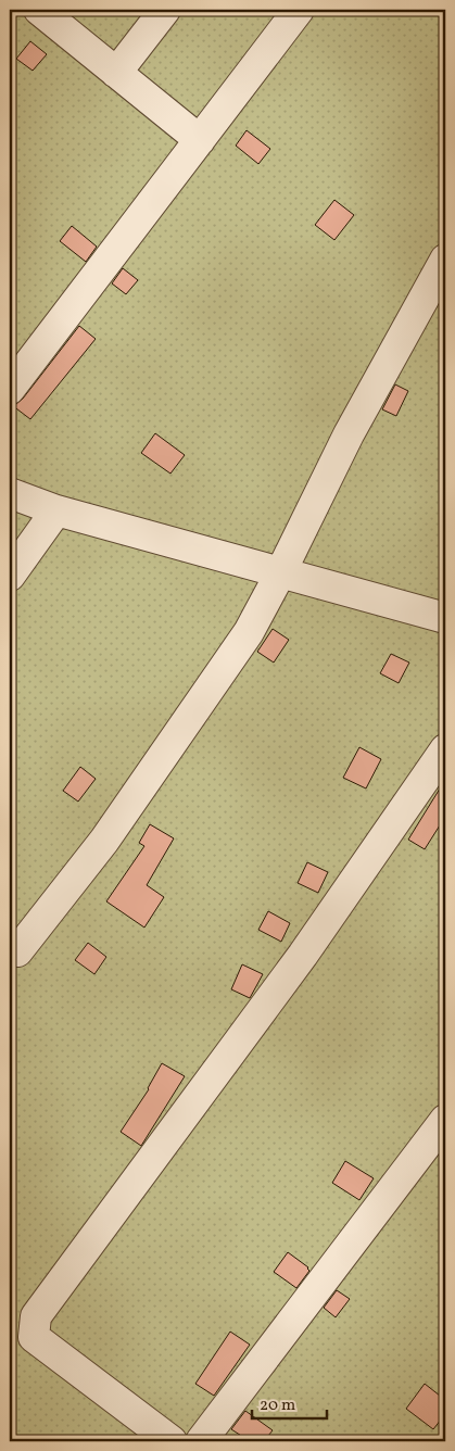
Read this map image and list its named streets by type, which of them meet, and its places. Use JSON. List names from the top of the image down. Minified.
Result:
{"scale_bar":"20 m"}
